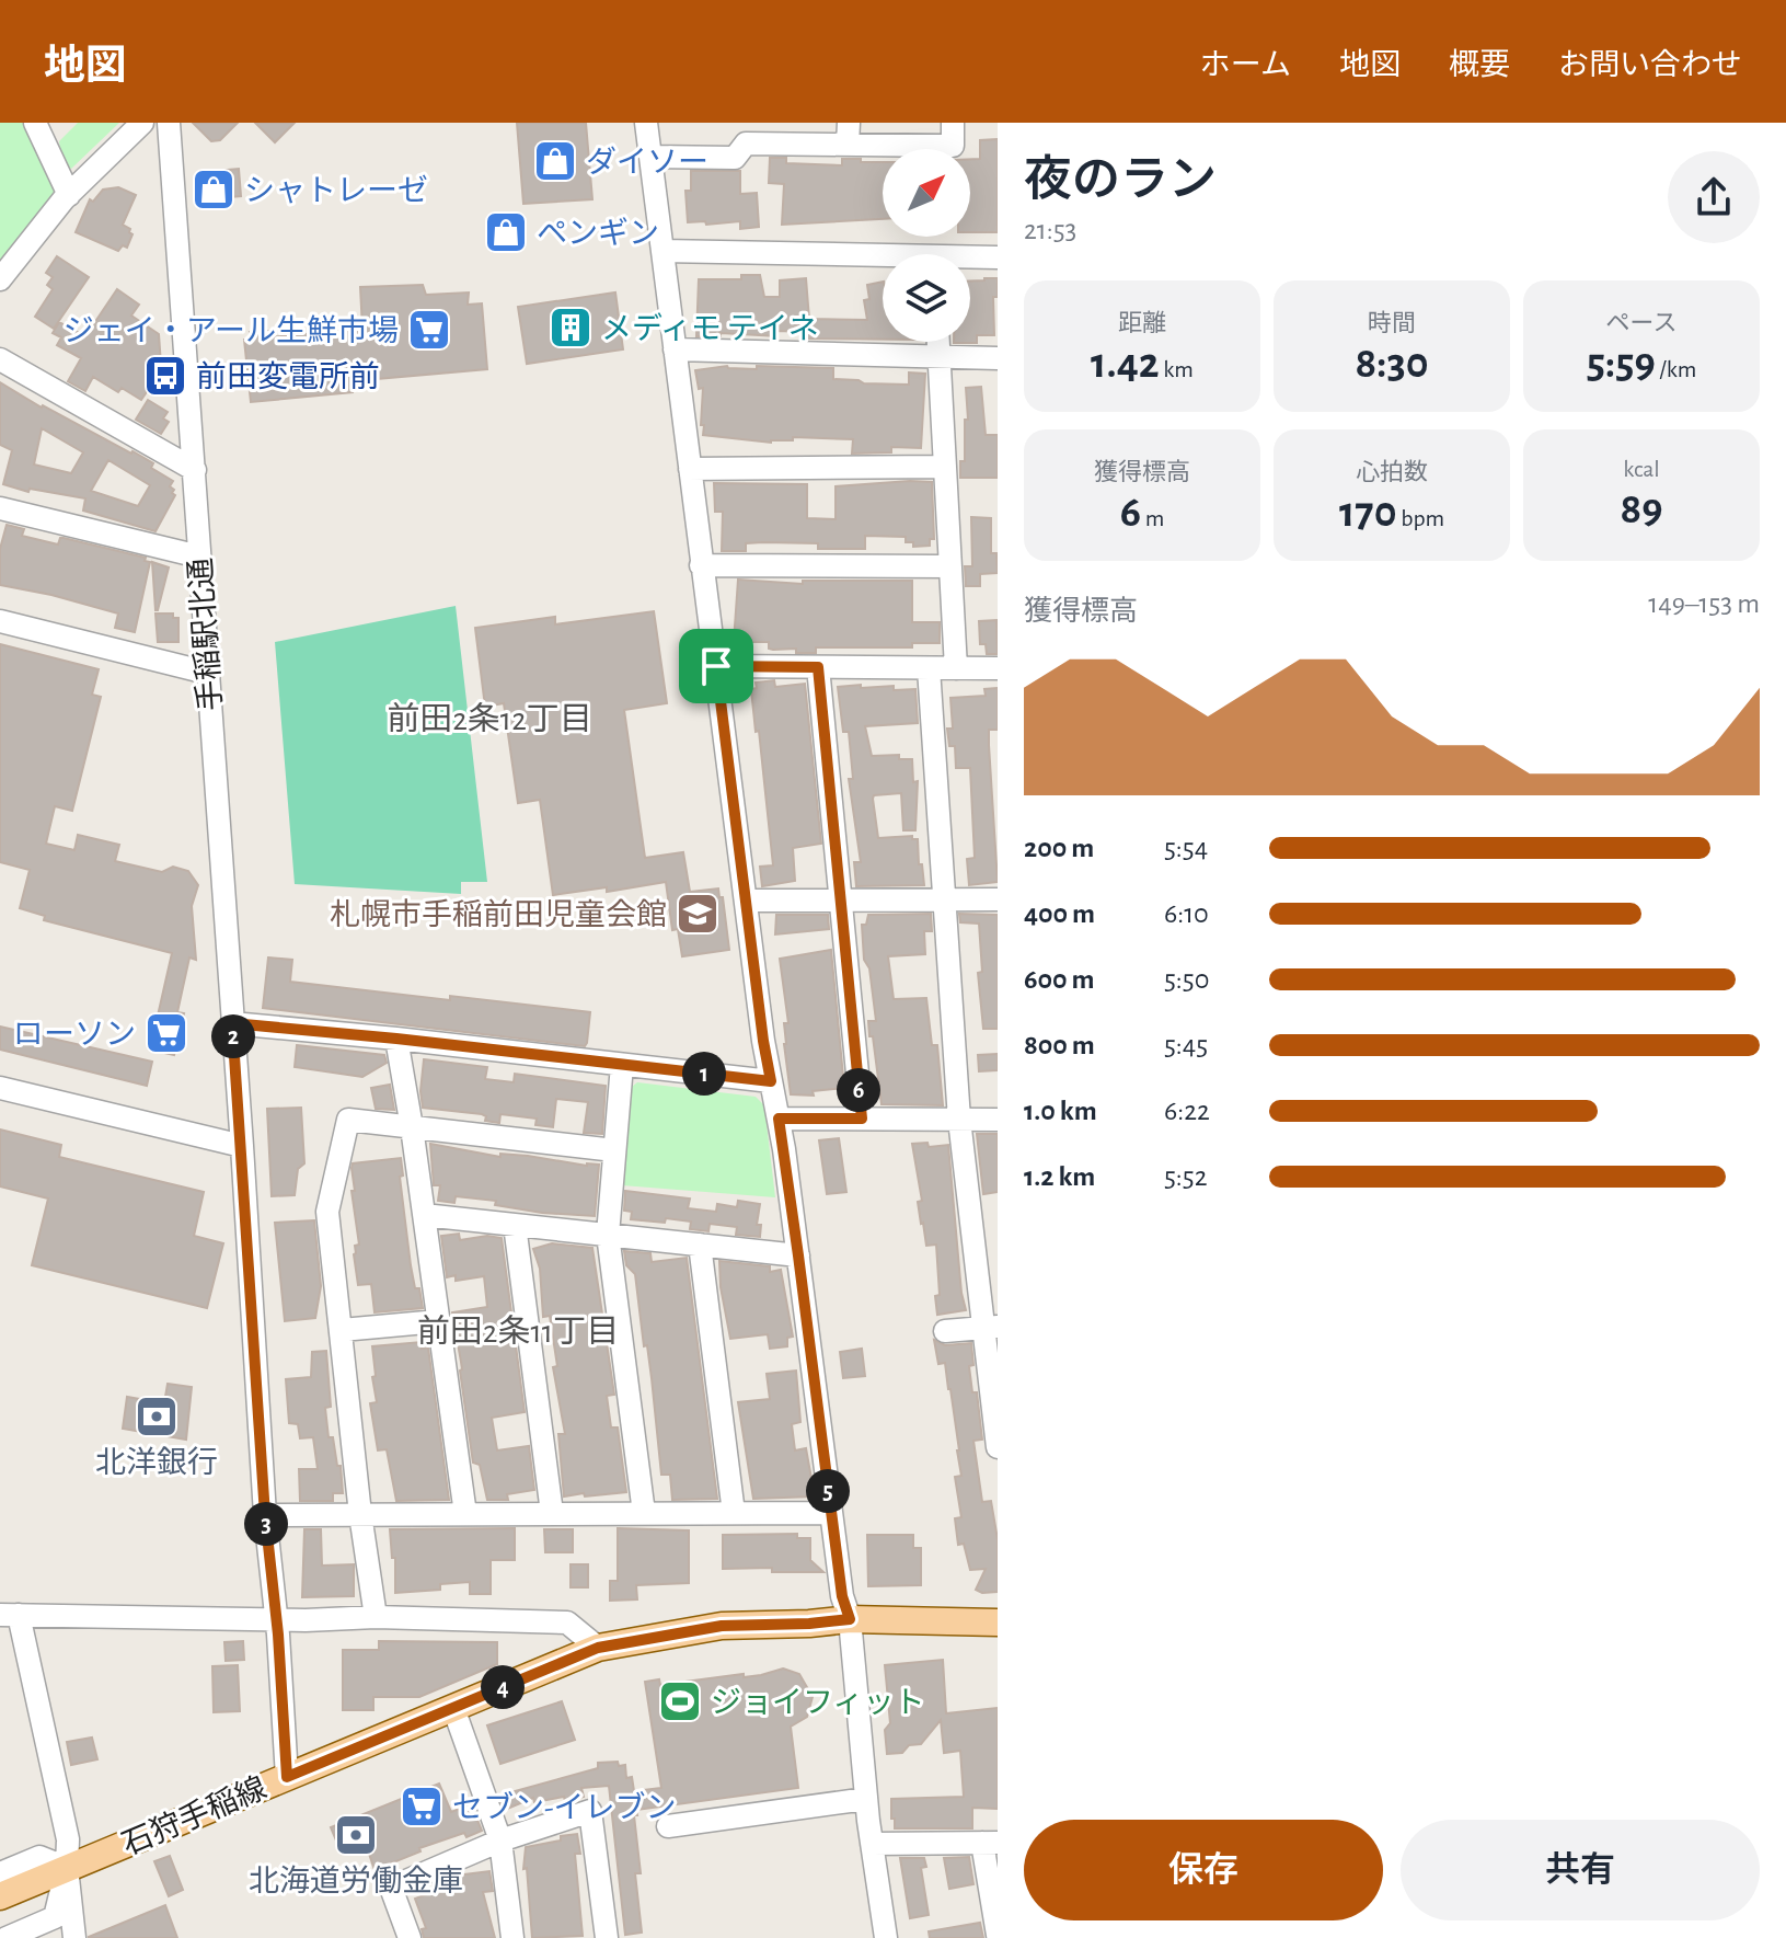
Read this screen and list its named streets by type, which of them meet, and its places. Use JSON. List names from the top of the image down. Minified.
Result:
{"streets":{"main road":["石狩手稲線"],"street":["手稲駅北通"]},"crossings":[["手稲駅北通","石狩手稲線"]],"districts":["前田2条12丁目","前田2条11丁目"],"places":{"shop":["ダイソー","シャトレーゼ","ペンギン"],"building":["メディモ テイネ"],"supermarket":["ジェイ・アール生鮮市場","ローソン","セブン-イレブン"],"bus stop":["前田変電所前"],"school or university":["札幌市手稲前田児童会館"],"bank":["北洋銀行","北海道労働金庫"],"sports":["ジョイフィット"]},"north":"top right","page":{"header":"地図","nav":["ホーム","地図","概要","お問い合わせ"],"heading":["夜のラン","21:53"],"stats":[["距離","1.42 km"],["時間","8:30"],["ペース","5:59 /km"],["獲得標高","6 m"],["心拍数","170 bpm"],["kcal","89"]],"chart":["獲得標高","149–153 m"],"list":[{"name":"200 m","note":"5:54"},{"name":"400 m","note":"6:10"},{"name":"600 m","note":"5:50"},{"name":"800 m","note":"5:45"},{"name":"1.0 km","note":"6:22"},{"name":"1.2 km","note":"5:52"}],"pins":["2","1","6","5","3","4"],"buttons":["保存","共有"]}}
